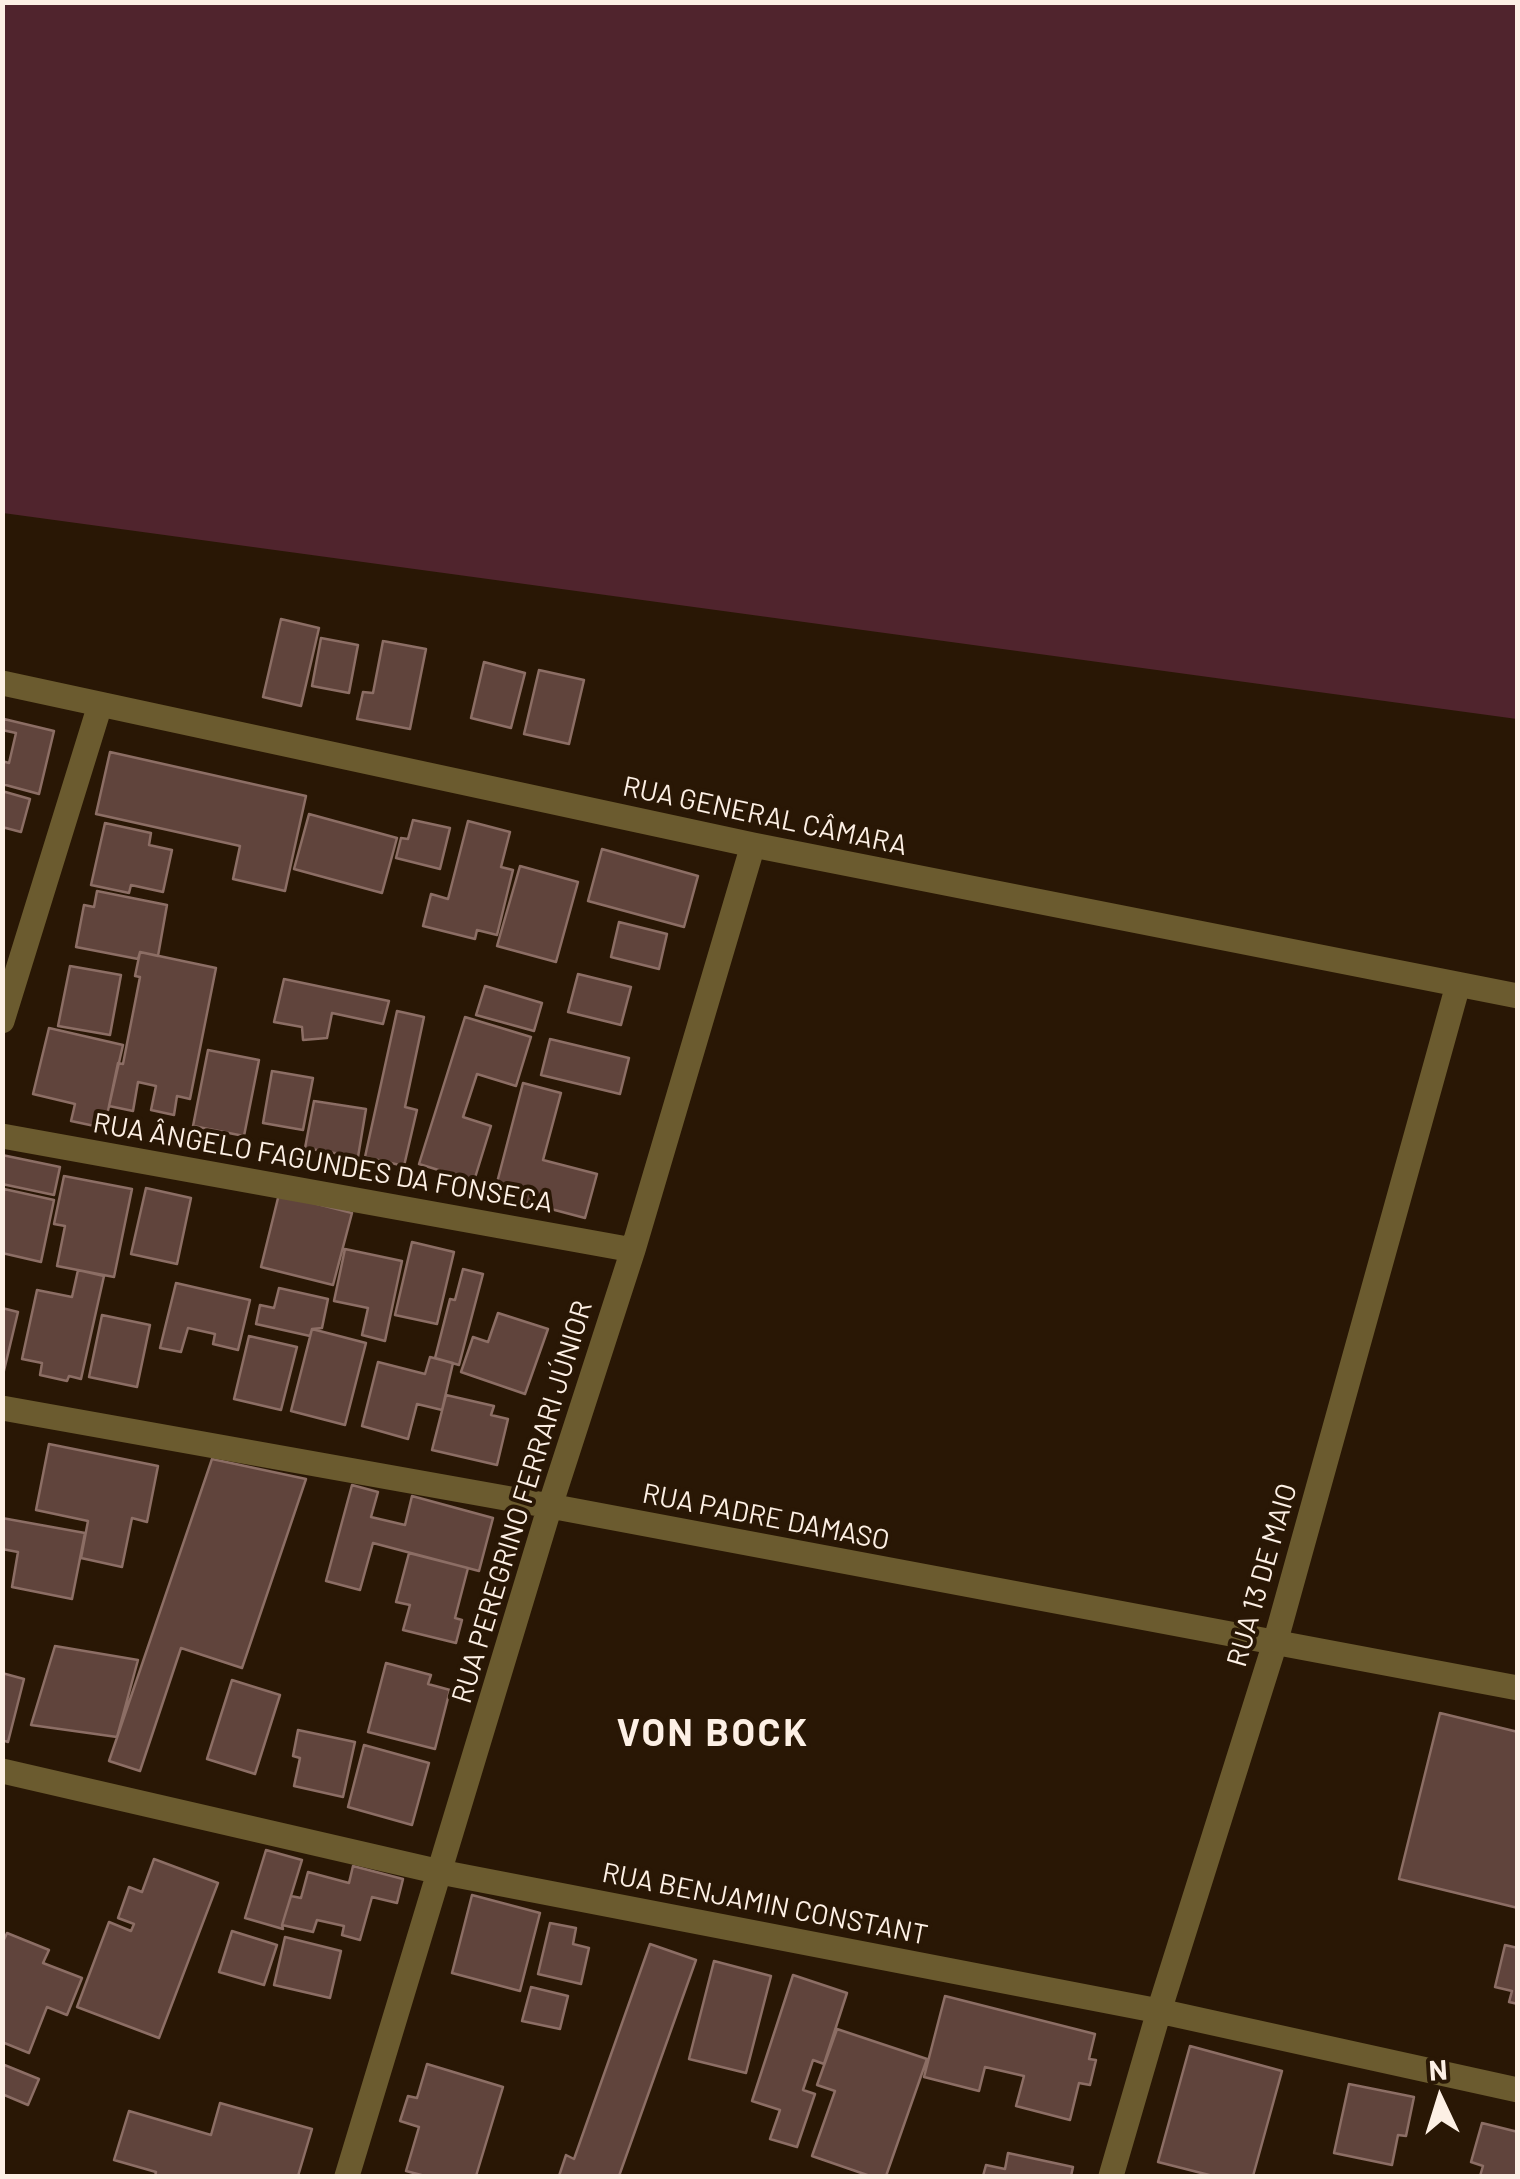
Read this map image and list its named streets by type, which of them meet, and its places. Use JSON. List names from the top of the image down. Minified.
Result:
{"streets":{"street":["RUA GENERAL CÂMARA","RUA ÂNGELO FAGUNDES DA FONSECA","RUA PEREGRINO FERRARI JÚNIOR","RUA PADRE DAMASO","RUA 13 DE MAIO","RUA BENJAMIN CONSTANT"]},"crossings":[["RUA GENERAL CÂMARA","RUA PEREGRINO FERRARI JÚNIOR"],["RUA GENERAL CÂMARA","RUA 13 DE MAIO"],["RUA ÂNGELO FAGUNDES DA FONSECA","RUA PEREGRINO FERRARI JÚNIOR"],["RUA PEREGRINO FERRARI JÚNIOR","RUA PADRE DAMASO"],["RUA PEREGRINO FERRARI JÚNIOR","RUA BENJAMIN CONSTANT"],["RUA PADRE DAMASO","RUA 13 DE MAIO"],["RUA 13 DE MAIO","RUA BENJAMIN CONSTANT"]],"districts":["VON BOCK"],"north":"top"}
